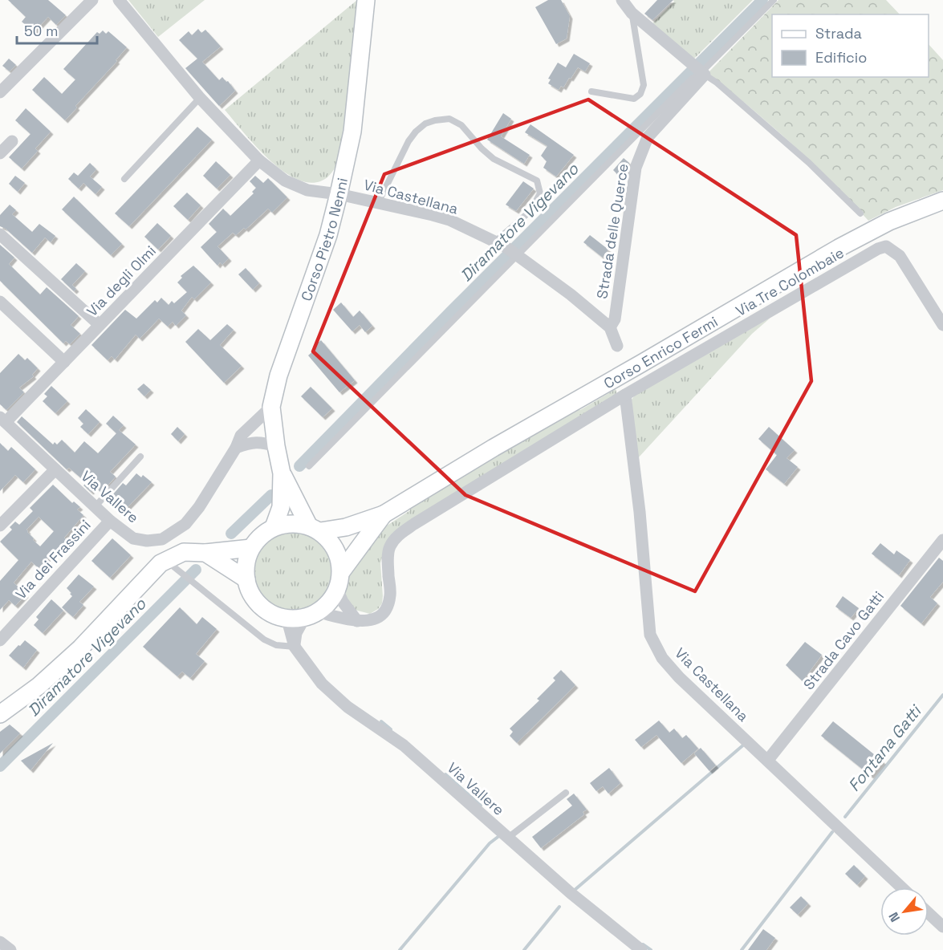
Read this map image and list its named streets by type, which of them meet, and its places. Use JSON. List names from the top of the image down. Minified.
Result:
{"streets":{"main road":["Corso Pietro Nenni","Corso Enrico Fermi"],"street":["Via Castellana","Strada delle Querce","Via degli Olmi","Via Tre Colombaie","Via Vallere","Via dei Frassini","Strada Cavo Gatti"]},"crossings":[["Via Castellana","Strada delle Querce"],["Via Castellana","Corso Pietro Nenni"],["Via Castellana","Via degli Olmi"],["Via Castellana","Via Tre Colombaie"],["Via Castellana","Strada Cavo Gatti"],["Corso Pietro Nenni","Corso Enrico Fermi"],["Corso Pietro Nenni","Via Vallere"],["Via degli Olmi","Via Vallere"],["Corso Enrico Fermi","Via Vallere"],["Via Vallere","Via dei Frassini"]],"water":["Diramatore Vigevano","Fontana Gatti"],"legend":["Strada","Edificio"],"scale_bar":"50 m","north":"bottom left"}
